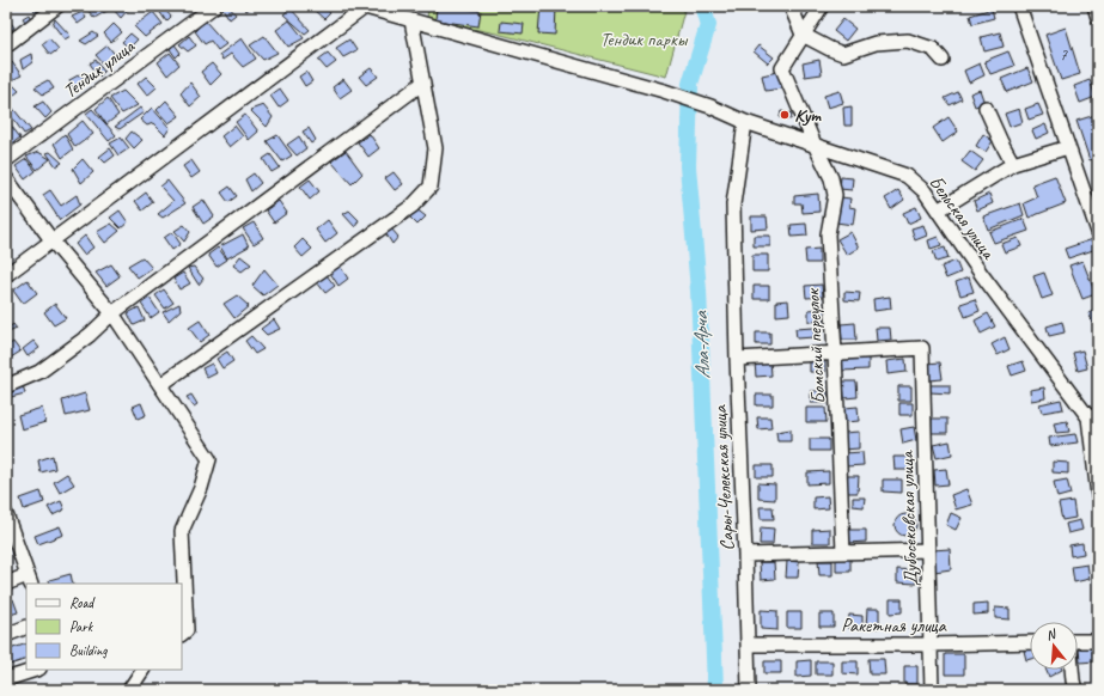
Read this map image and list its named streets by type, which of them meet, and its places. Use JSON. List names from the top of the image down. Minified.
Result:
{"streets":{"street":["Тендик улица","Бельская улица","Бомский переулок","Сары-Челекская улица","Дубосековская улица","Ракетная улица"]},"crossings":[["Бельская улица","Бомский переулок"],["Бельская улица","Сары-Челекская улица"],["Бомский переулок","Дубосековская улица"],["Сары-Челекская улица","Ракетная улица"],["Дубосековская улица","Ракетная улица"]],"water":["Ала-Арча"],"parks":["Тендик паркы"],"places":["Кут"],"house_numbers":["7"],"legend":["Road","Park","Building"],"north":"top"}
